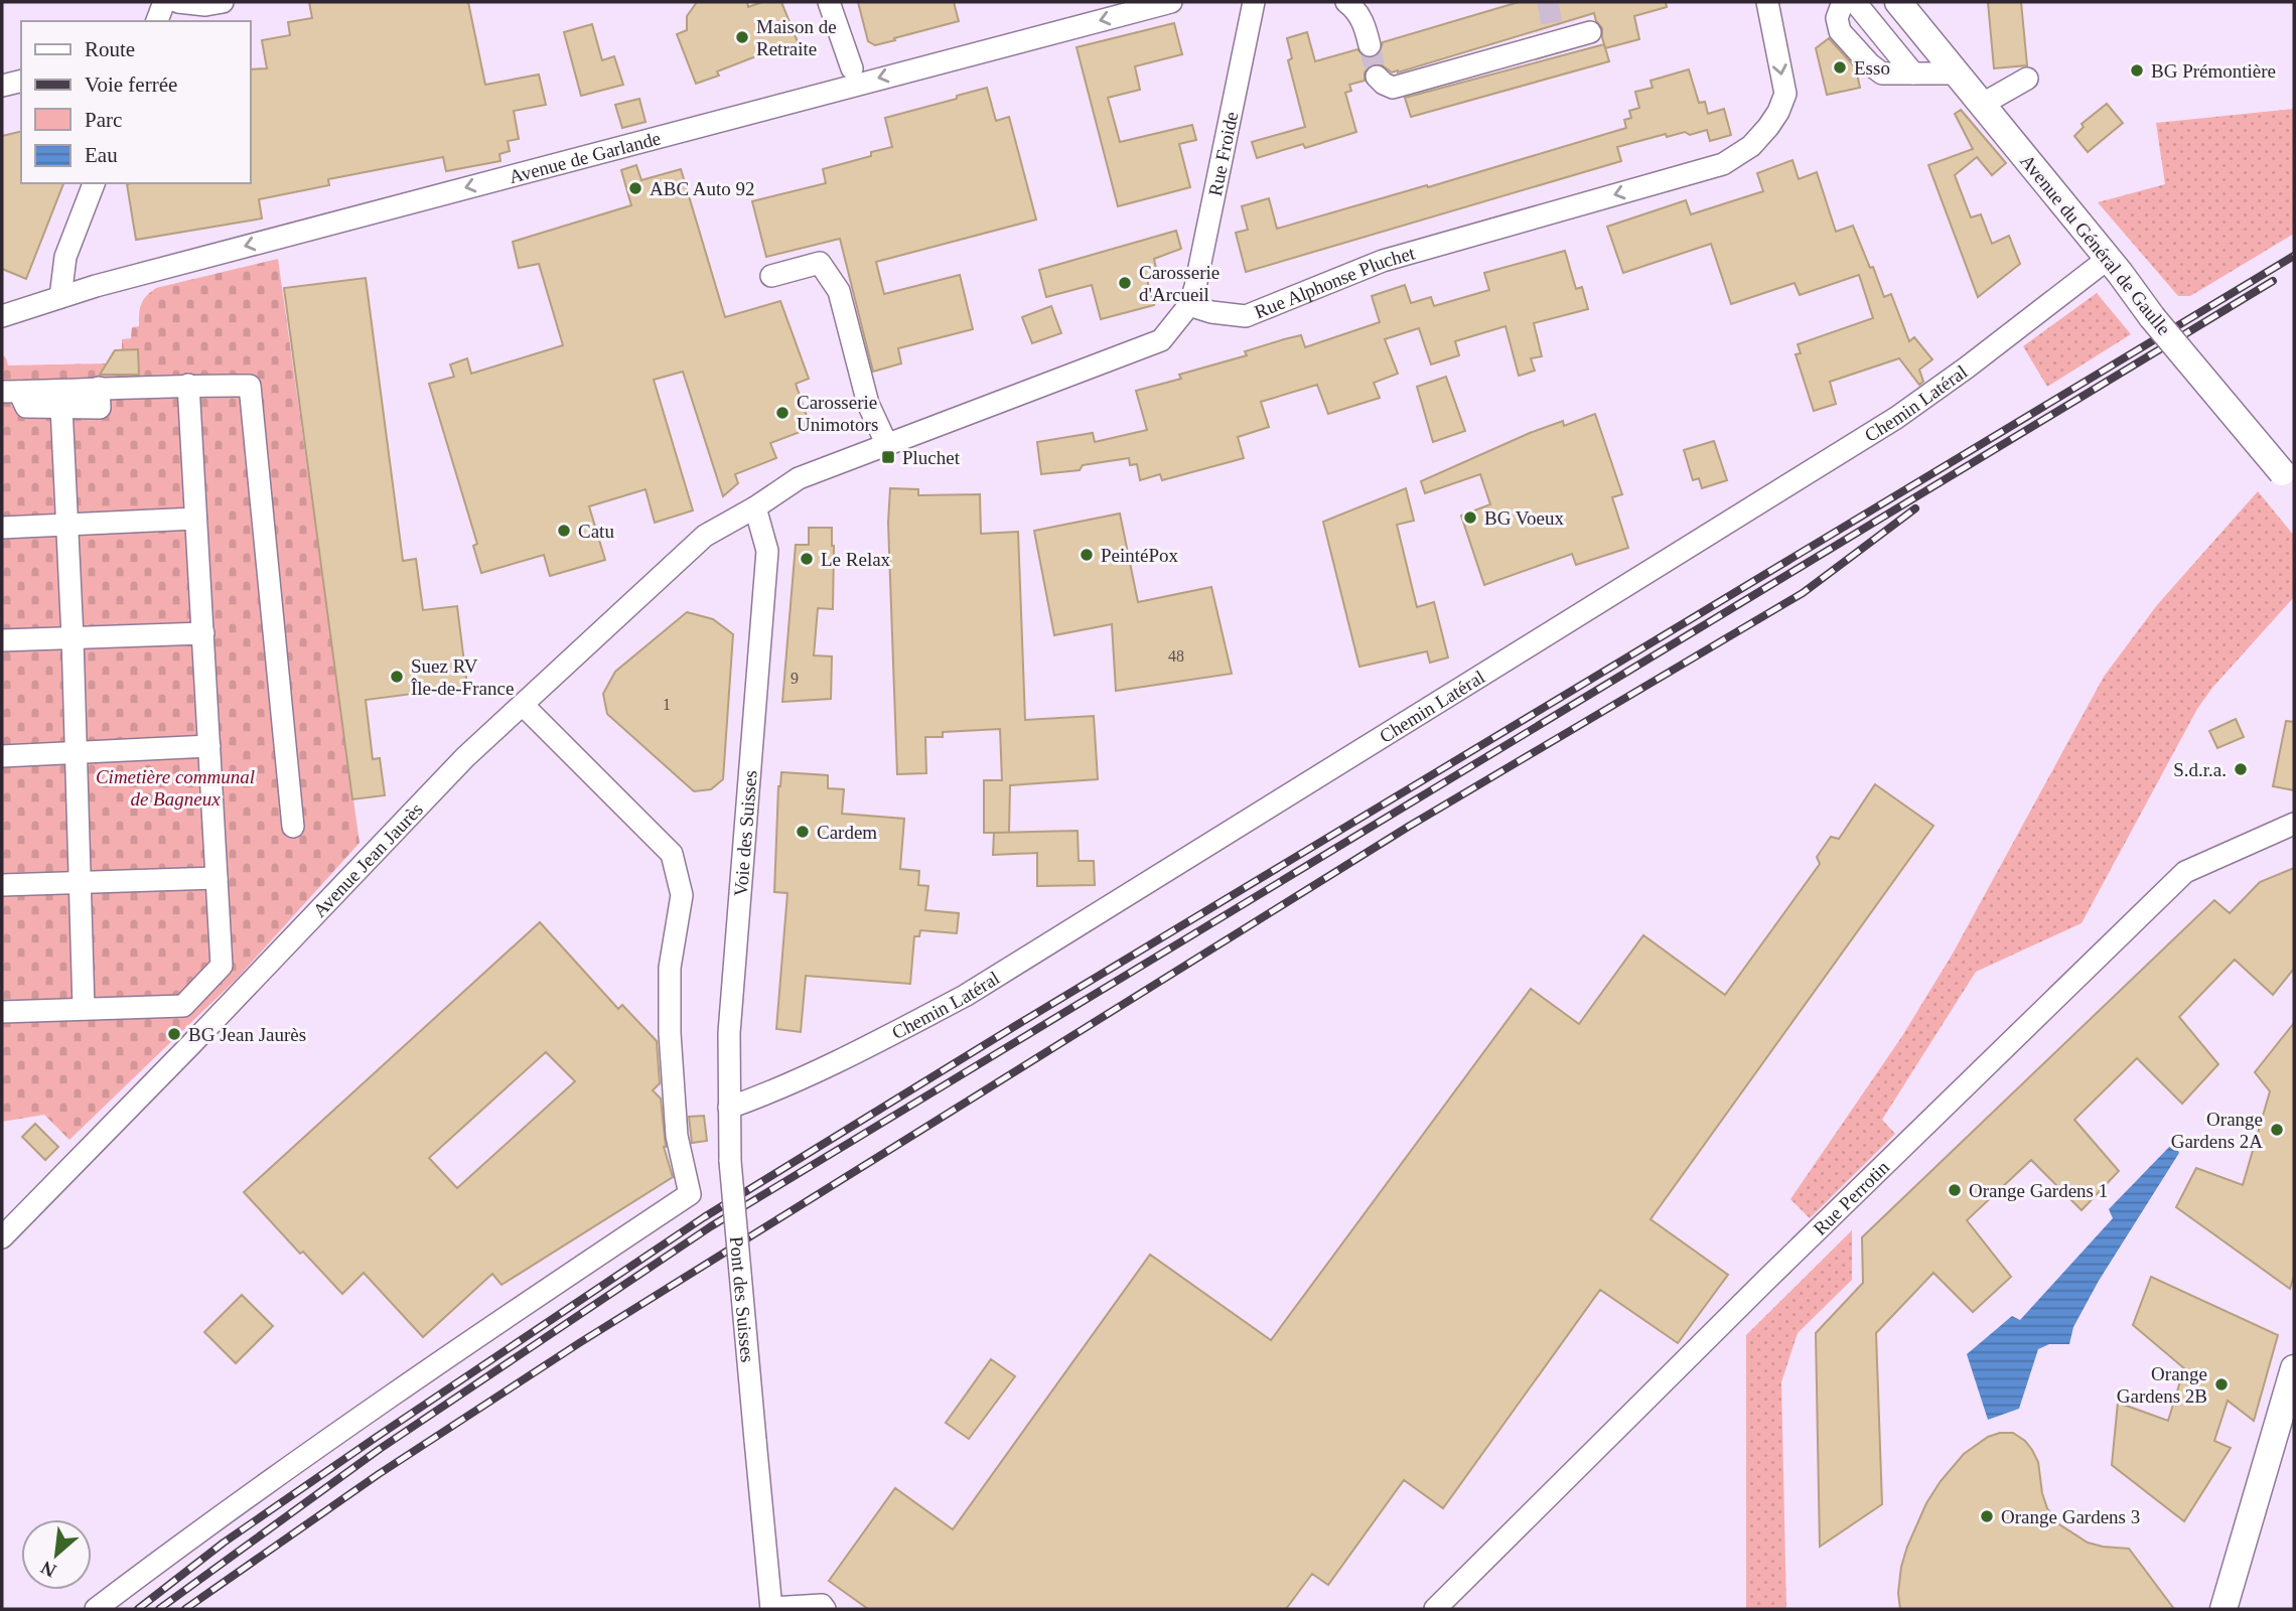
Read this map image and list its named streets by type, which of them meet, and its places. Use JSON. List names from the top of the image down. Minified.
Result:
{"streets":{"main road":["Avenue du Général de Gaulle"],"street":["Rue Froide","Avenue de Garlande","Rue Alphonse Pluchet","Chemin Latéral","Voie des Suisses","Avenue Jean Jaurès","Rue Perrotin","Pont des Suisses"]},"crossings":[["Rue Froide","Rue Alphonse Pluchet"],["Avenue du Général de Gaulle","Chemin Latéral"],["Chemin Latéral","Voie des Suisses"],["Voie des Suisses","Avenue Jean Jaurès"],["Voie des Suisses","Pont des Suisses"]],"one_way":["Avenue de Garlande"],"parks":["Cimetière communal de Bagneux"],"places":{"other":["Maison de Retraite","Esso","BG Prémontière","ABC Auto 92","Carosserie d'Arcueil","Carosserie Unimotors","BG Voeux","Catu","PeintéPox","Le Relax","Suez RV Île-de-France","S.d.r.a.","Cardem","BG Jean Jaurès","Orange Gardens 2A","Orange Gardens 1","Orange Gardens 2B","Orange Gardens 3"],"transit":["Pluchet"]},"house_numbers":["48","9","1"],"legend":["Route","Voie ferrée","Parc","Eau"],"north":"bottom left"}
